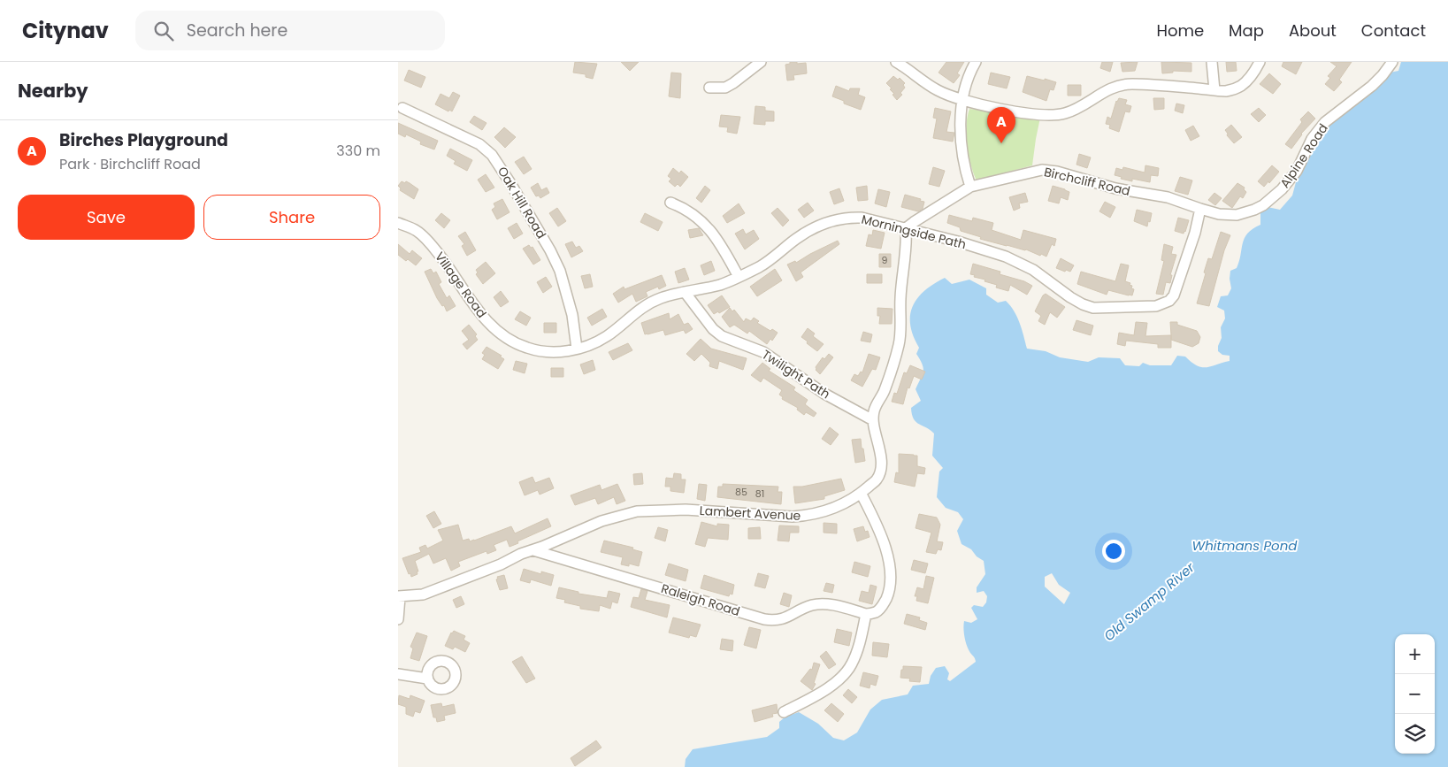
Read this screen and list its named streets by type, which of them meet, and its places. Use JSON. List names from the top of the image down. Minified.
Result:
{"streets":{"street":["Alpine Road","Birchcliff Road","Oak Hill Road","Morningside Path","Village Road","Twilight Path","Lambert Avenue","Raleigh Road"]},"crossings":[["Alpine Road","Birchcliff Road"],["Alpine Road","Morningside Path"],["Birchcliff Road","Morningside Path"],["Birchcliff Road","Lambert Avenue"],["Oak Hill Road","Morningside Path"],["Oak Hill Road","Village Road"],["Morningside Path","Village Road"],["Morningside Path","Twilight Path"],["Morningside Path","Lambert Avenue"],["Twilight Path","Lambert Avenue"],["Lambert Avenue","Raleigh Road"]],"water":["Whitmans Pond","Old Swamp River"],"house_numbers":["9","85","81"],"page":{"header":"Citynav","search":"Search here","nav":["Home","Map","About","Contact"],"heading":"Nearby","pins":"A","list":[{"mark":"A","name":"Birches Playground","note":"Park · Birchcliff Road","value":"330 m"}],"buttons":["Save","Share"],"map_buttons":["+","−"]}}
